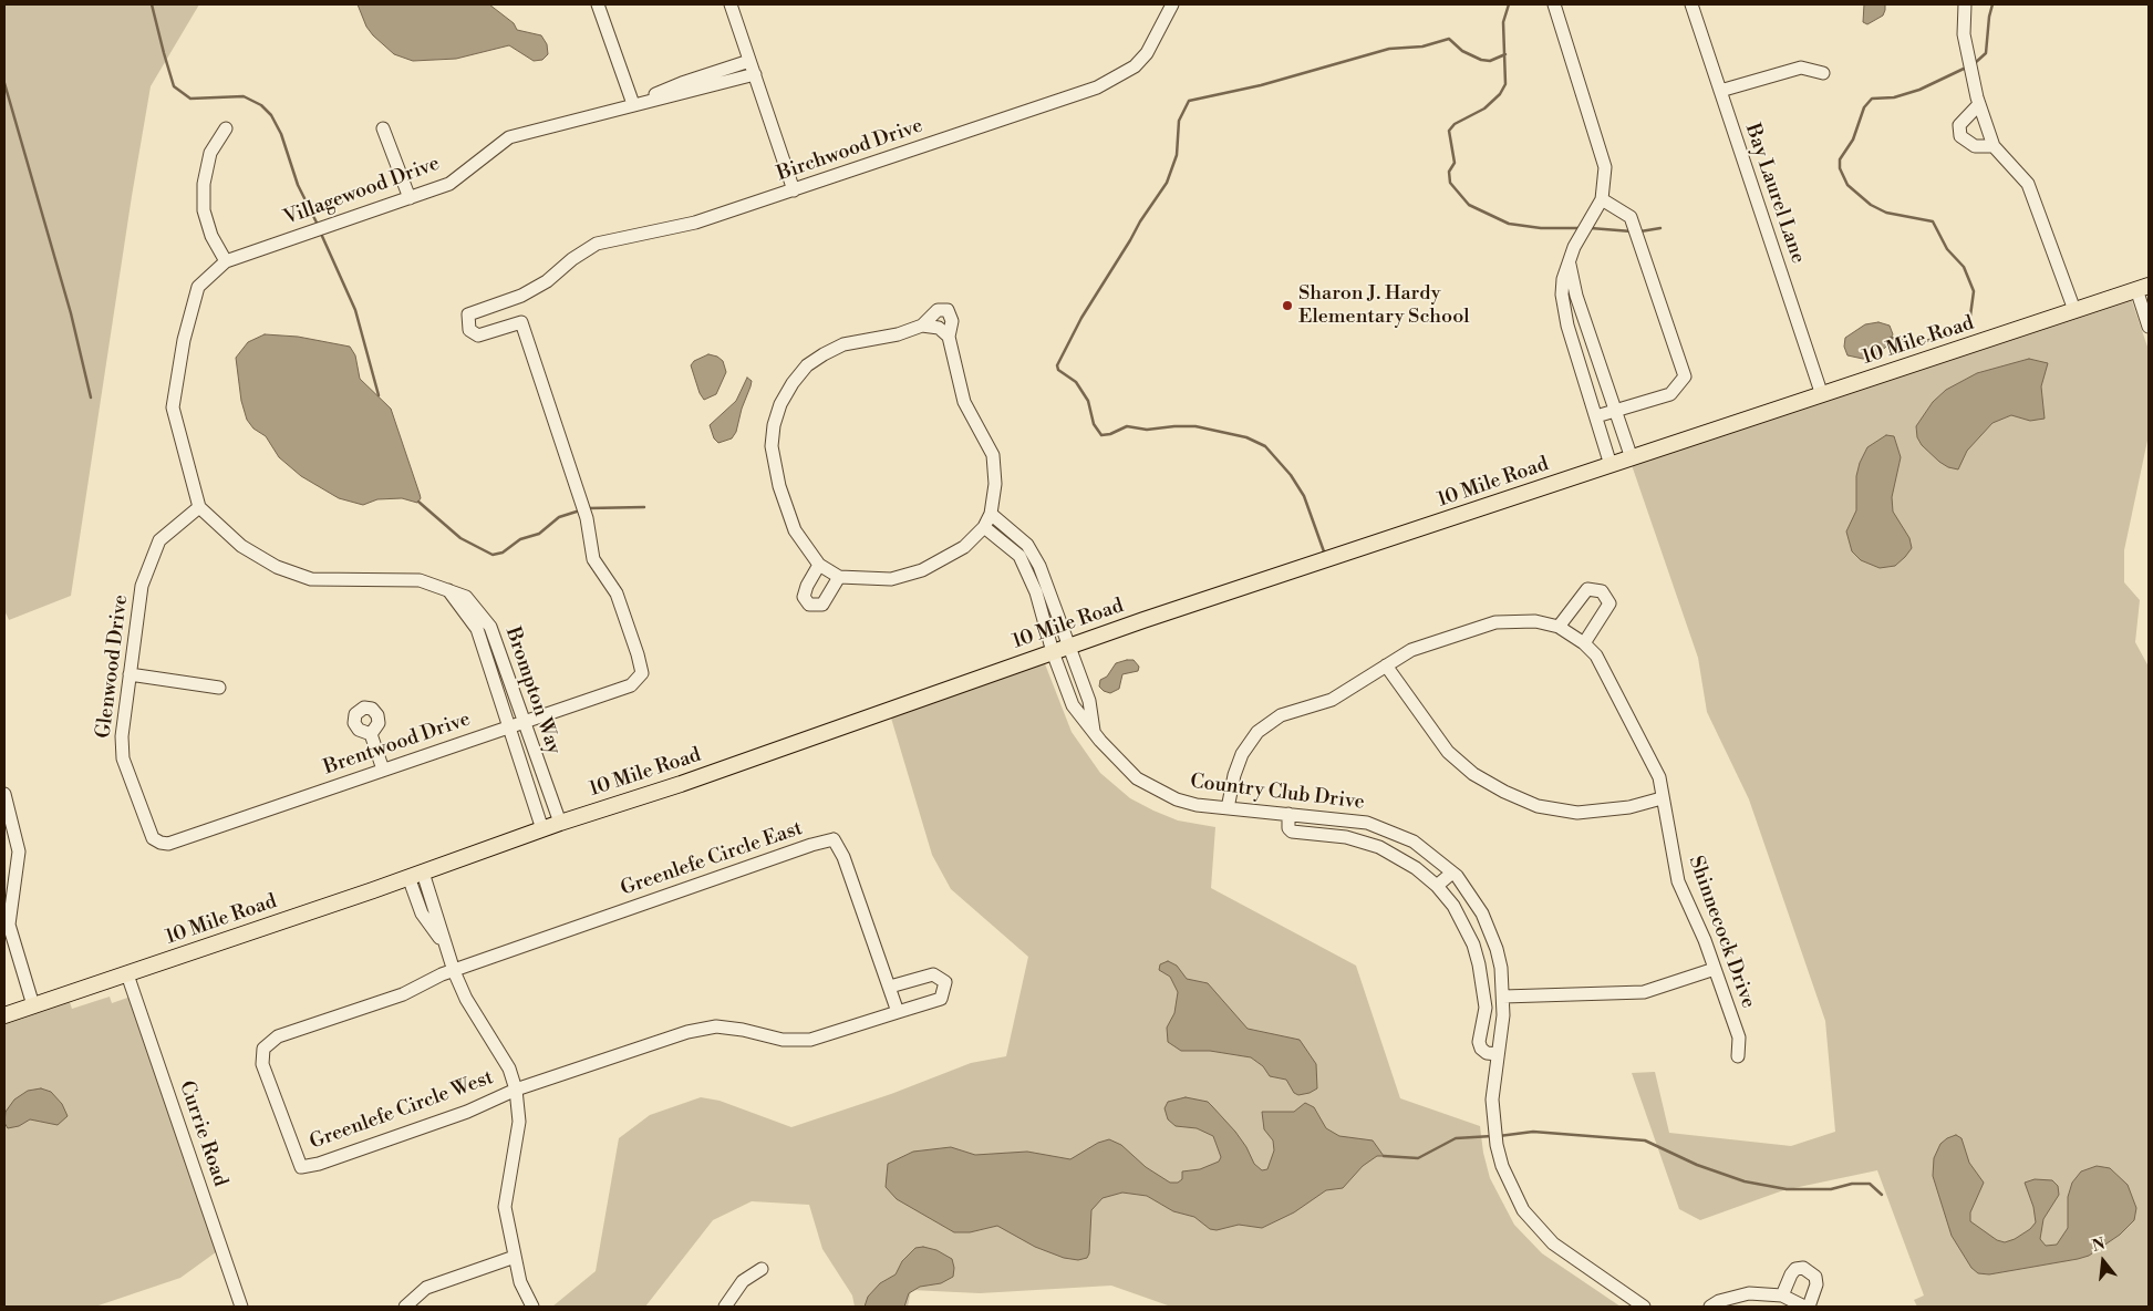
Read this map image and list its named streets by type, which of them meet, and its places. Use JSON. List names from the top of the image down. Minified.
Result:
{"streets":{"main road":["10 Mile Road"],"street":["Birchwood Drive","Villagewood Drive","Bay Laurel Lane","Glenwood Drive","Brompton Way","Brentwood Drive","Country Club Drive","Greenlefe Circle East","Shinnecock Drive","Greenlefe Circle West","Currie Road"]},"crossings":[["Birchwood Drive","Brentwood Drive"],["Villagewood Drive","Glenwood Drive"],["Villagewood Drive","Brompton Way"],["Bay Laurel Lane","10 Mile Road"],["10 Mile Road","Brompton Way"],["10 Mile Road","Country Club Drive"],["10 Mile Road","Currie Road"],["Glenwood Drive","Brompton Way"],["Glenwood Drive","Brentwood Drive"],["Brompton Way","Brentwood Drive"],["Country Club Drive","Shinnecock Drive"],["Greenlefe Circle East","Greenlefe Circle West"]],"places":["Sharon J. Hardy Elementary School"],"north":"top"}
